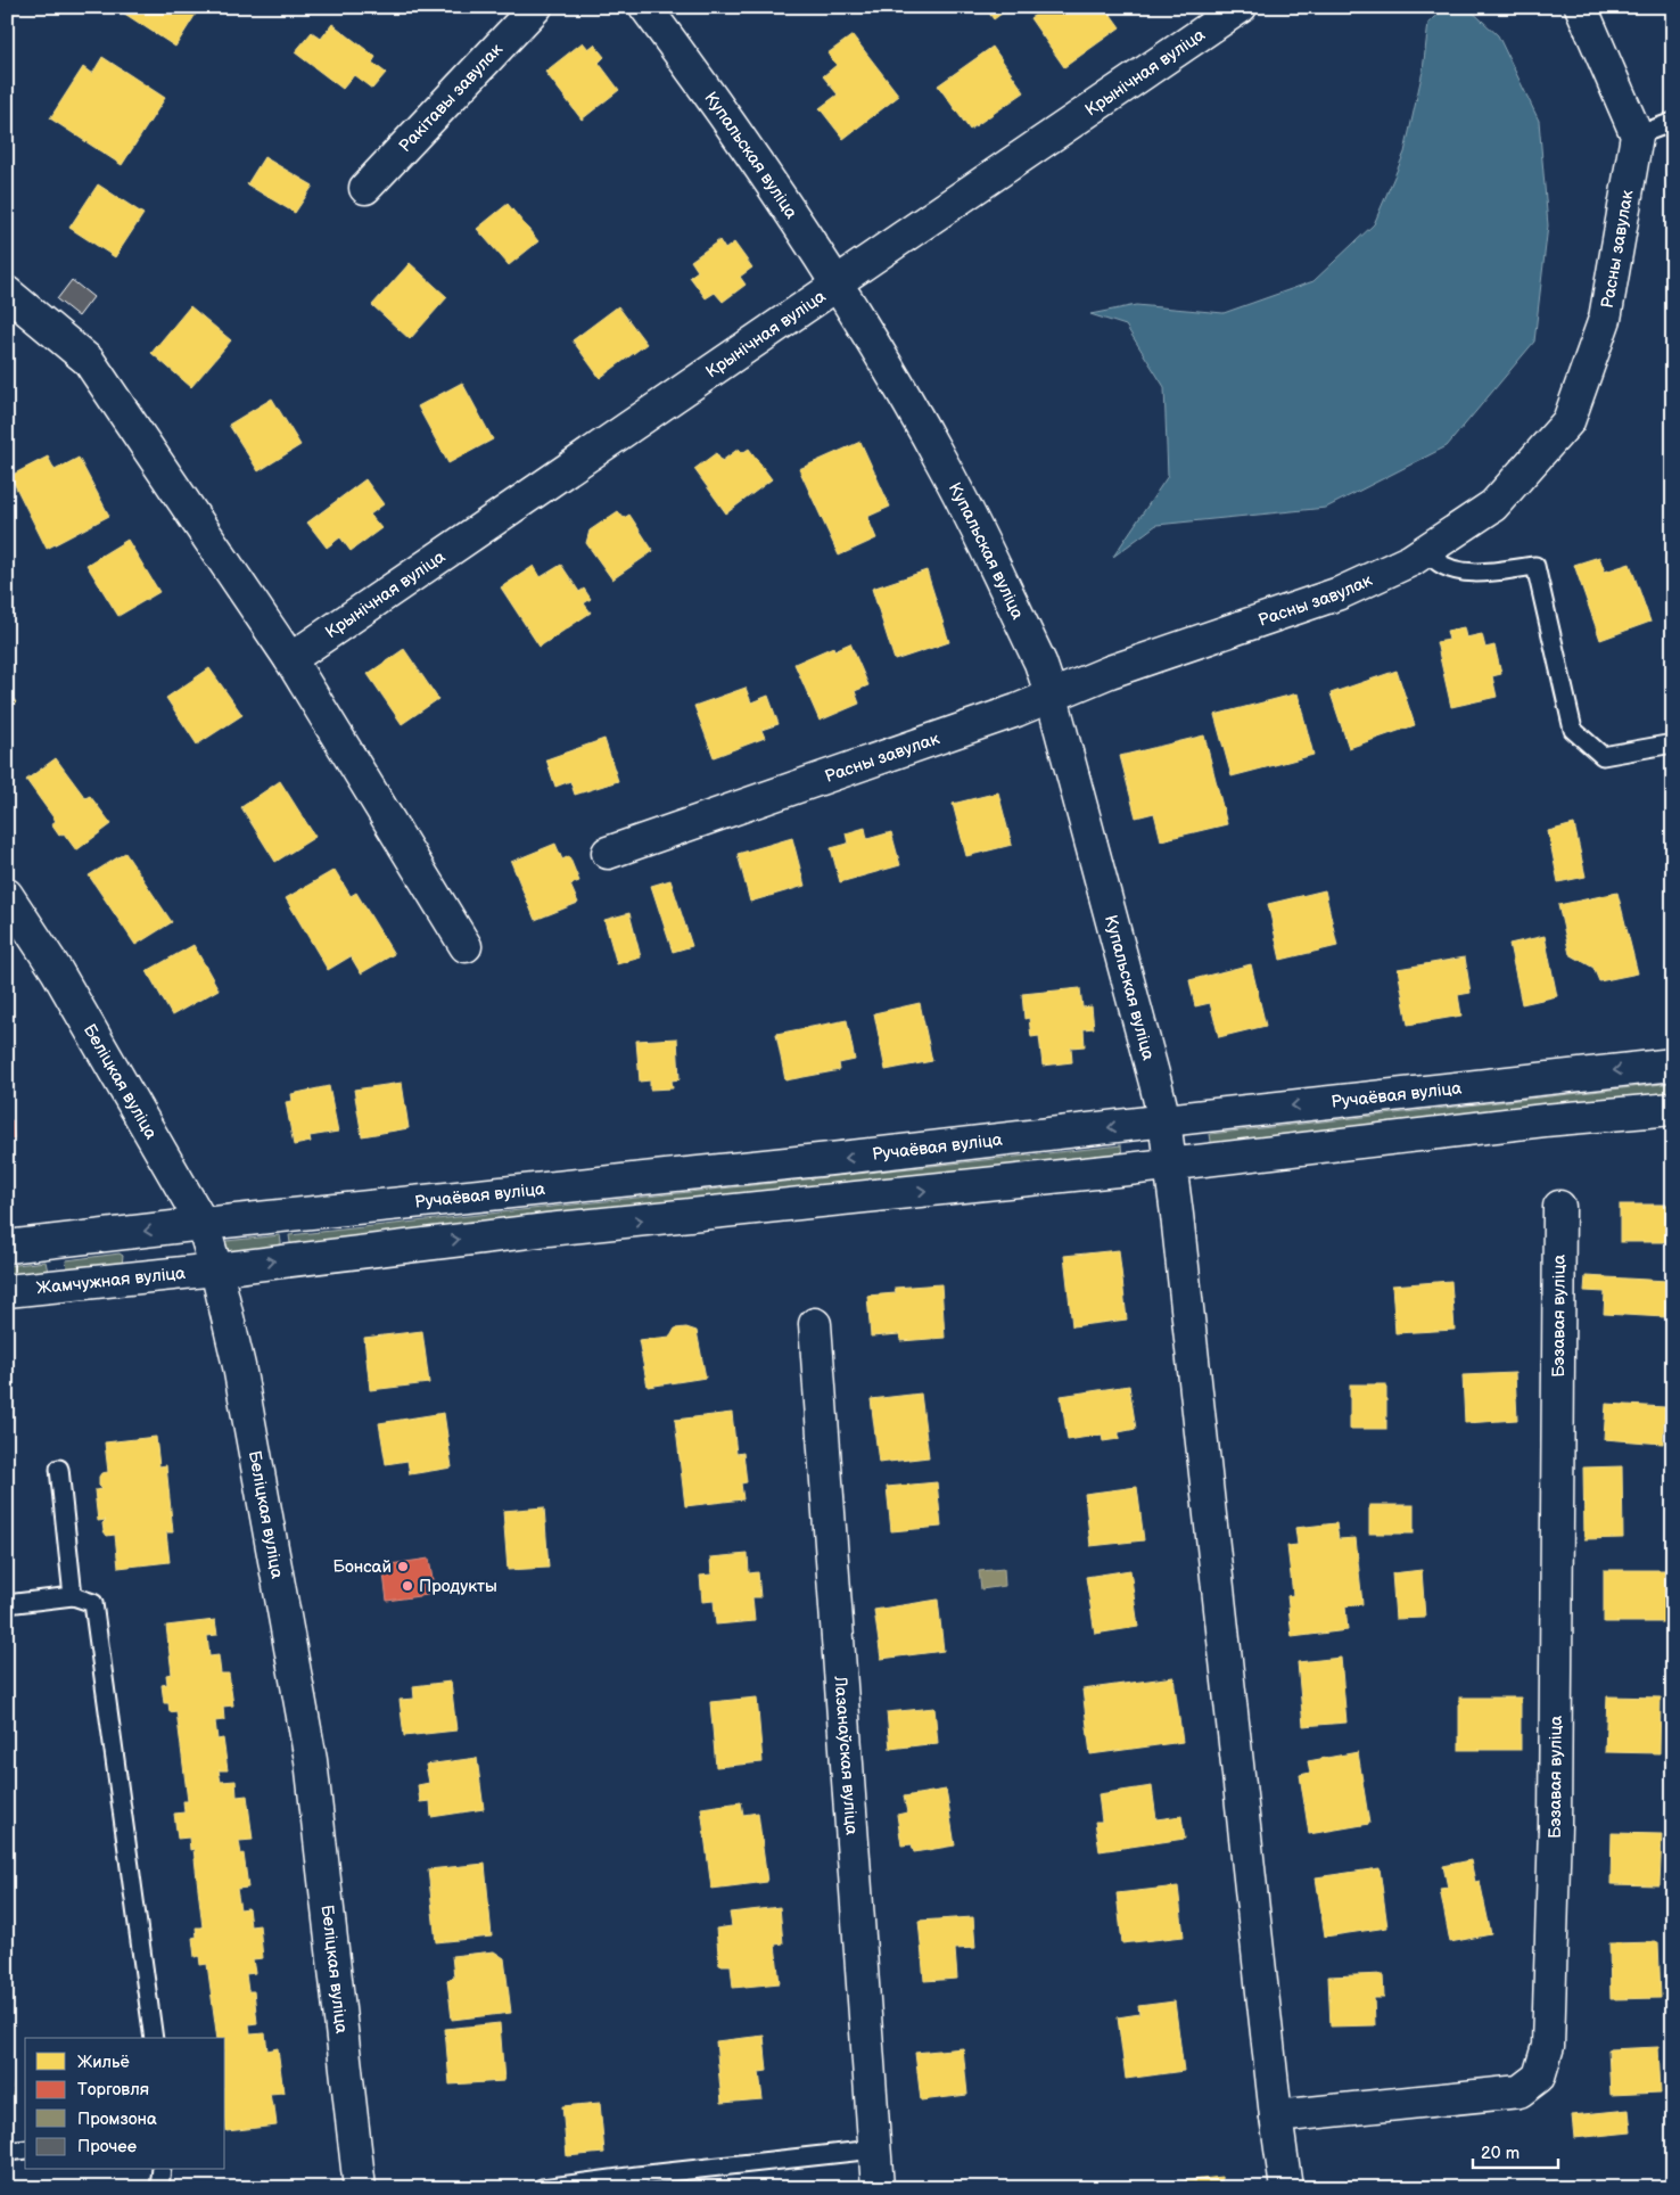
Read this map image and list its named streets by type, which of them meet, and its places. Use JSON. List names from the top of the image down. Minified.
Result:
{"streets":{"street":["Крынічная вуліца","Ракітавы завулак","Купальская вуліца","Расны завулак","Беліцкая вуліца","Ручаёвая вуліца","Жамчужная вуліца","Бэзавая вуліца","Лазанаўская вуліца"]},"crossings":[["Крынічная вуліца","Купальская вуліца"],["Купальская вуліца","Расны завулак"],["Купальская вуліца","Ручаёвая вуліца"],["Беліцкая вуліца","Ручаёвая вуліца"],["Беліцкая вуліца","Жамчужная вуліца"]],"places":["Бонсай","Продукты"],"legend":["Жильё","Торговля","Промзона","Прочее"],"scale_bar":"20 m"}
